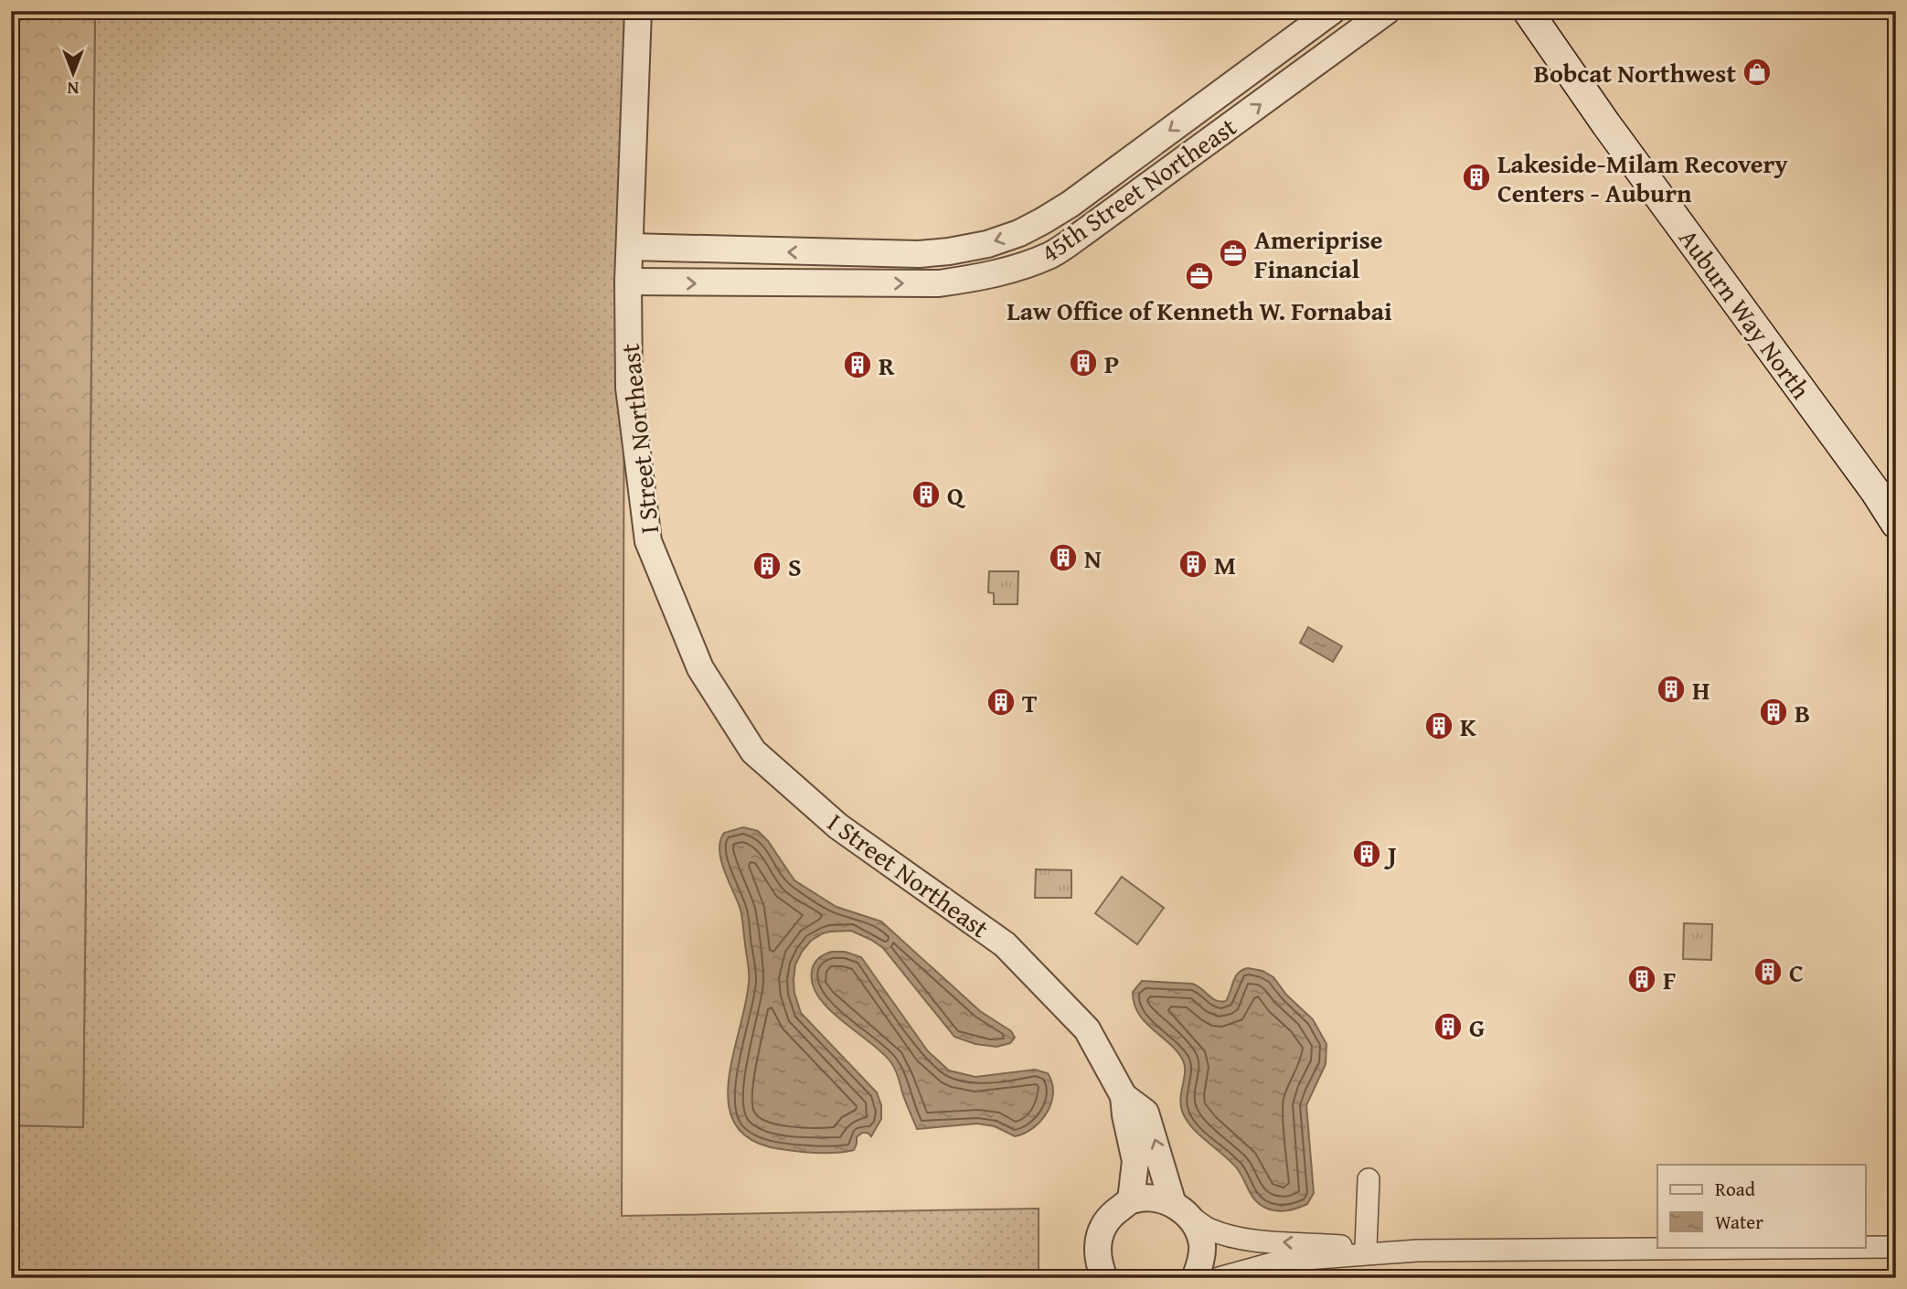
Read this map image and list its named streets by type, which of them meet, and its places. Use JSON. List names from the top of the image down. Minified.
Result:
{"streets":{"main road":["Auburn Way North"],"street":["45th Street Northeast","I Street Northeast"]},"crossings":[["45th Street Northeast","I Street Northeast"]],"places":{"shop":["Bobcat Northwest"],"building":["Lakeside-Milam Recovery Centers - Auburn","P","R","Q","N","M","S","H","T","B","K","J","C","F","G"],"office":["Ameriprise Financial","Law Office of Kenneth W. Fornabai"]},"legend":["Road","Water"],"north":"bottom"}
